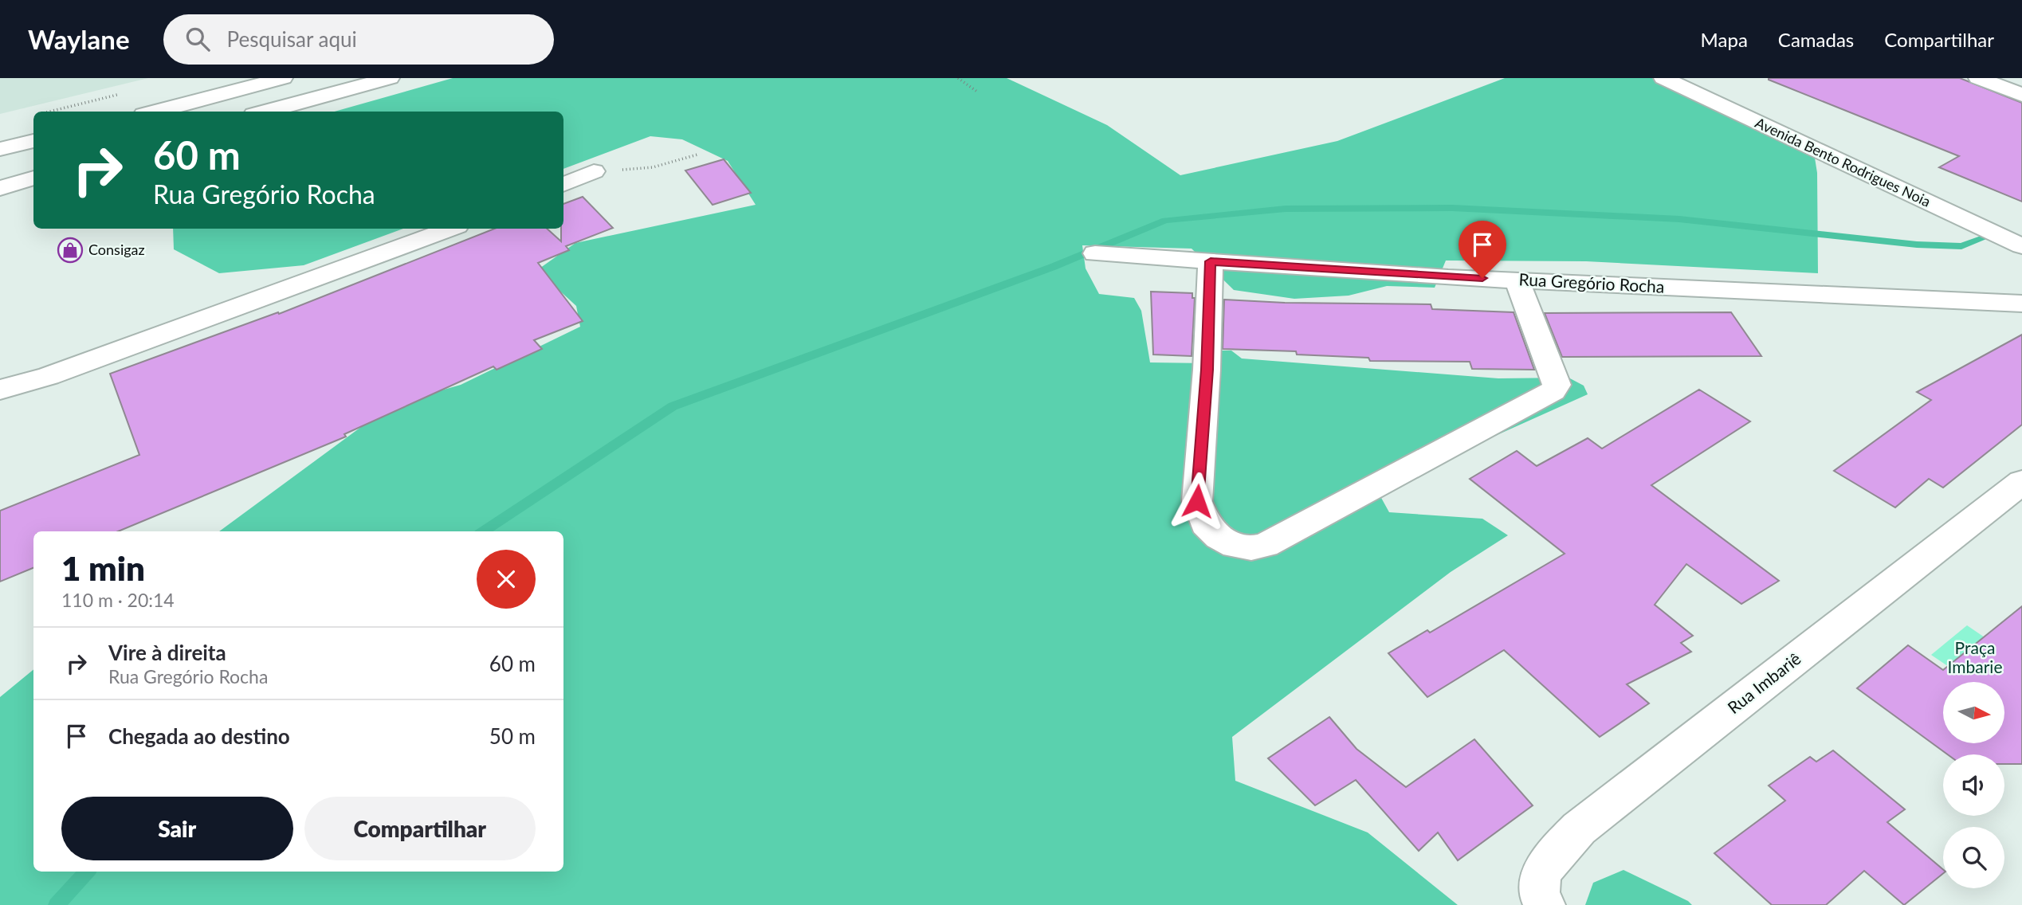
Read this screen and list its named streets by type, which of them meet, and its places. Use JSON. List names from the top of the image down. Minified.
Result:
{"streets":{"main road":["Avenida Bento Rodrigues Noia","Rua Gregório Rocha","Rua Imbariê"]},"parks":["Praça Imbarie"],"places":{"shop":["Consigaz"]},"north":"right","page":{"header":"Waylane","search":"Pesquisar aqui","nav":["Mapa","Camadas","Compartilhar"],"turn":["60 m","Rua Gregório Rocha"],"heading":["1 min","110 m · 20:14"],"list":[{"name":"Vire à direita","note":"Rua Gregório Rocha","value":"60 m"},{"name":"Chegada ao destino","value":"50 m"}],"buttons":["Sair","Compartilhar"]}}
